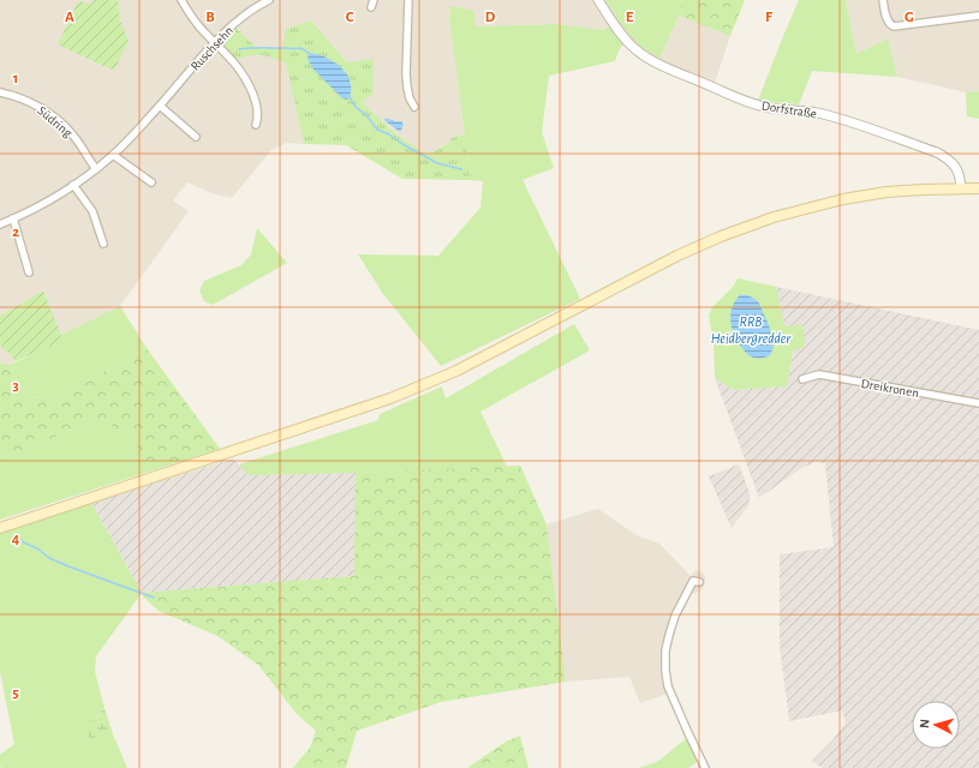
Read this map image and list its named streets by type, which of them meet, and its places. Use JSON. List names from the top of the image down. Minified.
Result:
{"streets":{"street":["Ruschsehn","Dorfstraße","Südring","Dreikronen"]},"water":["RRB Heidbergredder"],"north":"left","grid":{"columns":["A","B","C","D","E","F","G"],"rows":["1","2","3","4","5"]}}
